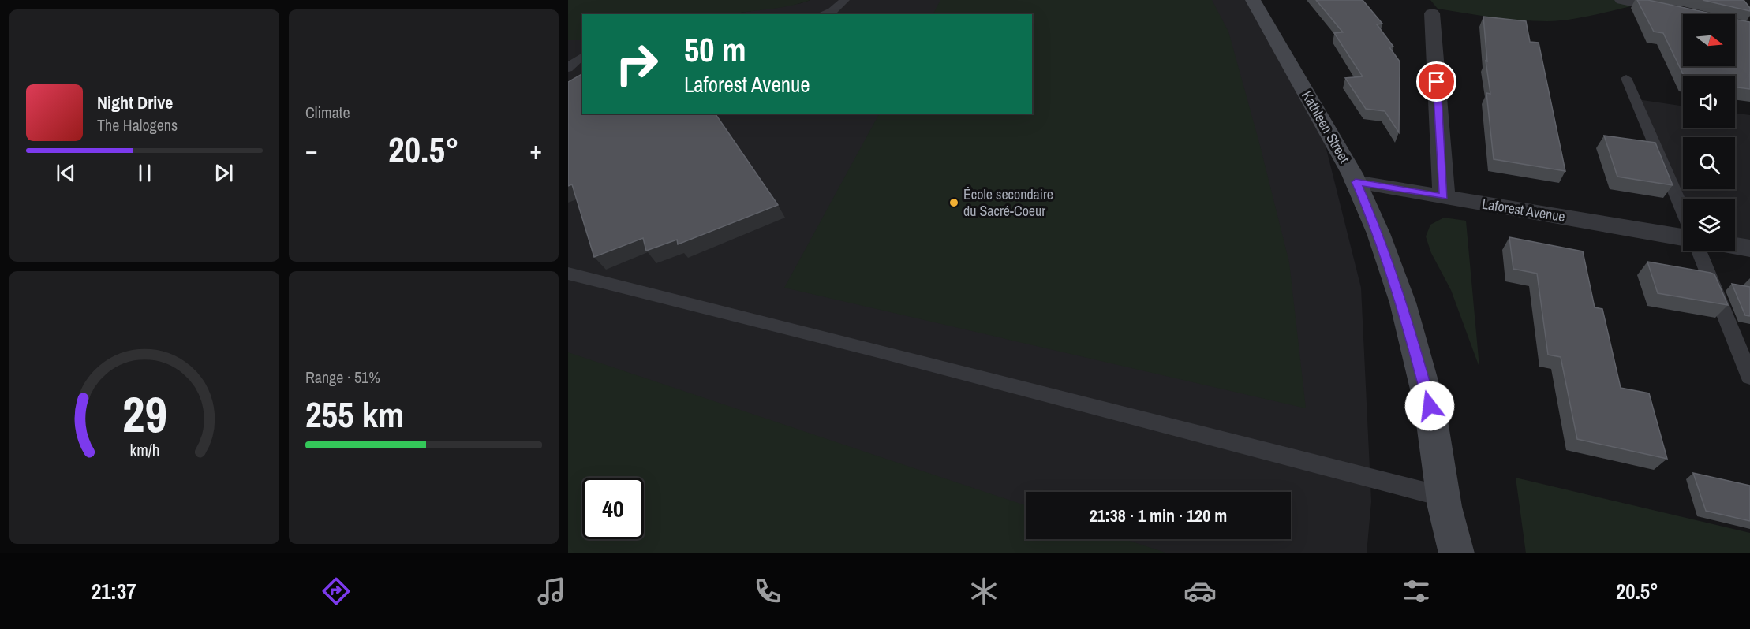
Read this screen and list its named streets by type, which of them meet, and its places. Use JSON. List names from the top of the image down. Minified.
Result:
{"streets":{"street":["Kathleen Street","Laforest Avenue"]},"crossings":[["Kathleen Street","Laforest Avenue"]],"places":["École secondaire du Sacré-Coeur"],"north":"right","page":{"tile":["Climate",["Range · 51%","255 km"]],"turn":["50 m","Laforest Avenue"],"song":["Night Drive","The Halogens"],"heat":["−","20.5°","+"],"limit":"40","trip":"21:38 · 1 min · 120 m","tabs":["21:37","20.5°"],"gauge":["29","km/h"]}}
